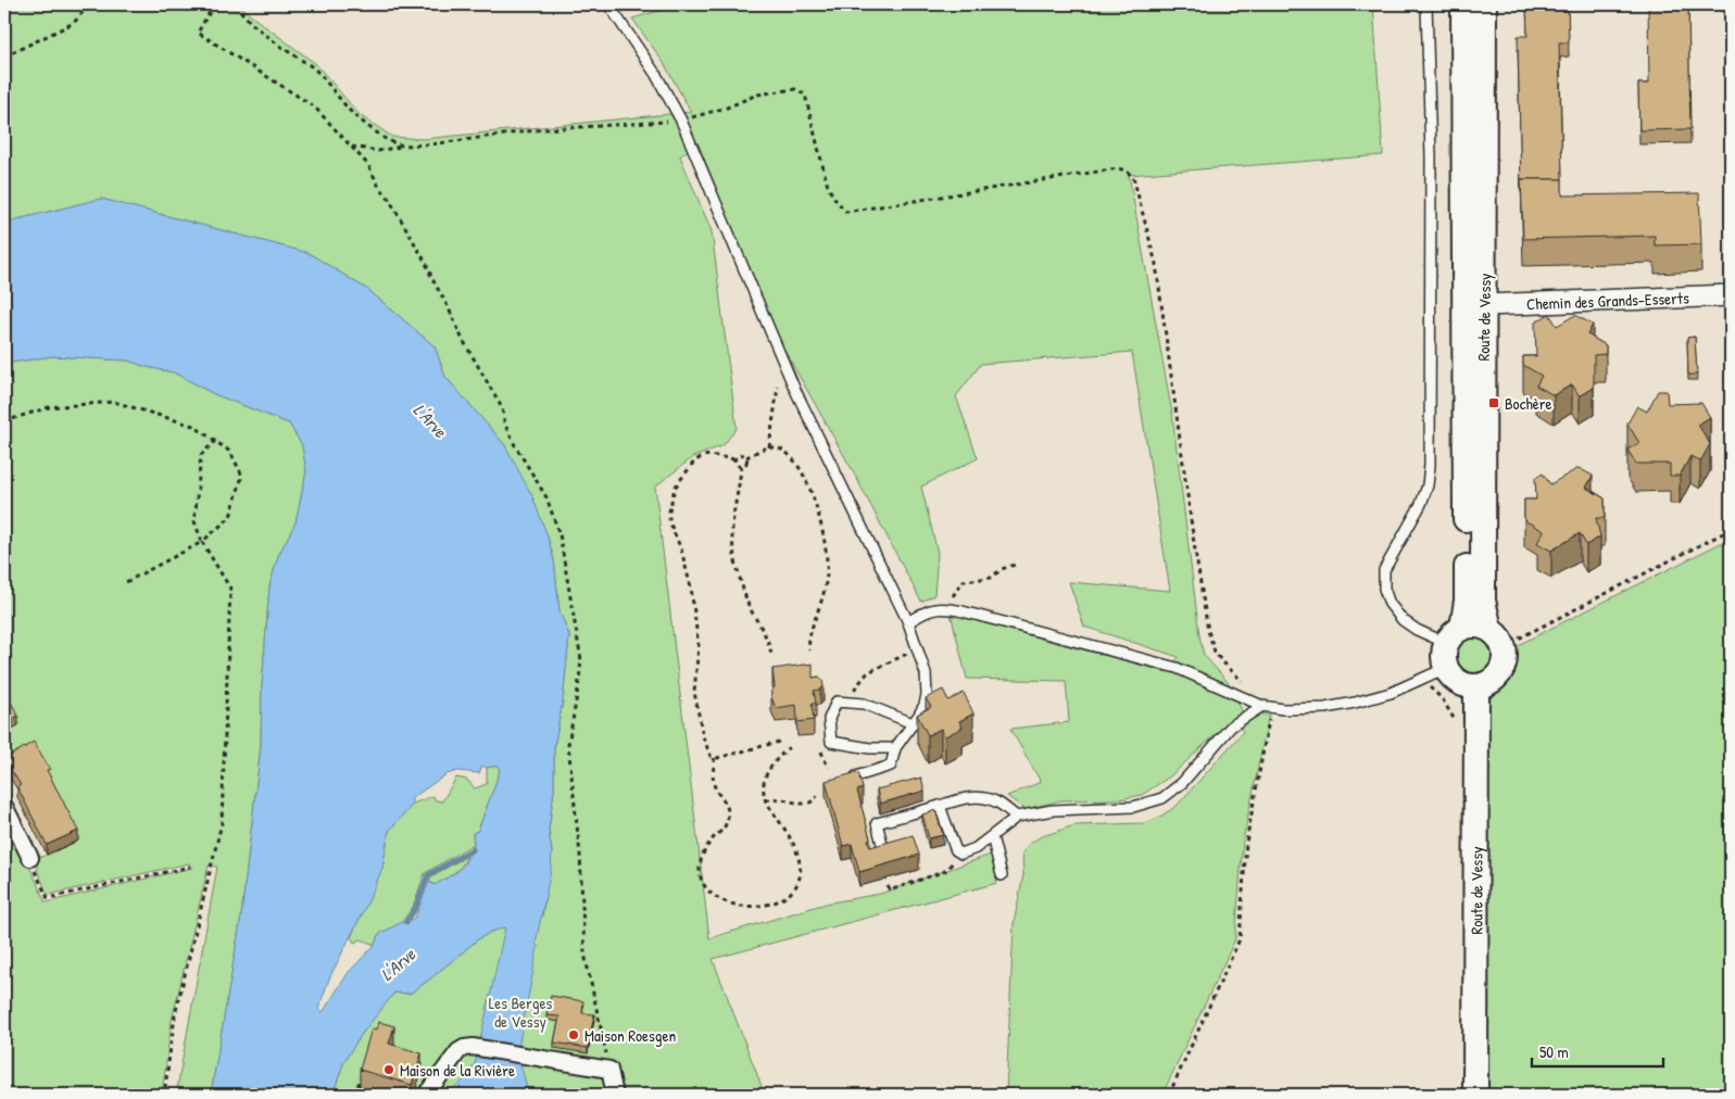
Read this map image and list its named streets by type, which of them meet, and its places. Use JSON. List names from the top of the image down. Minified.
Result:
{"streets":{"street":["Chemin des Grands-Esserts","Route de Vessy"]},"crossings":[["Chemin des Grands-Esserts","Route de Vessy"]],"water":["L'Arve"],"parks":["Les Berges de Vessy"],"places":{"transit":["Bochère"],"other":["Maison Roesgen","Maison de la Rivière"]},"scale_bar":"50 m"}
